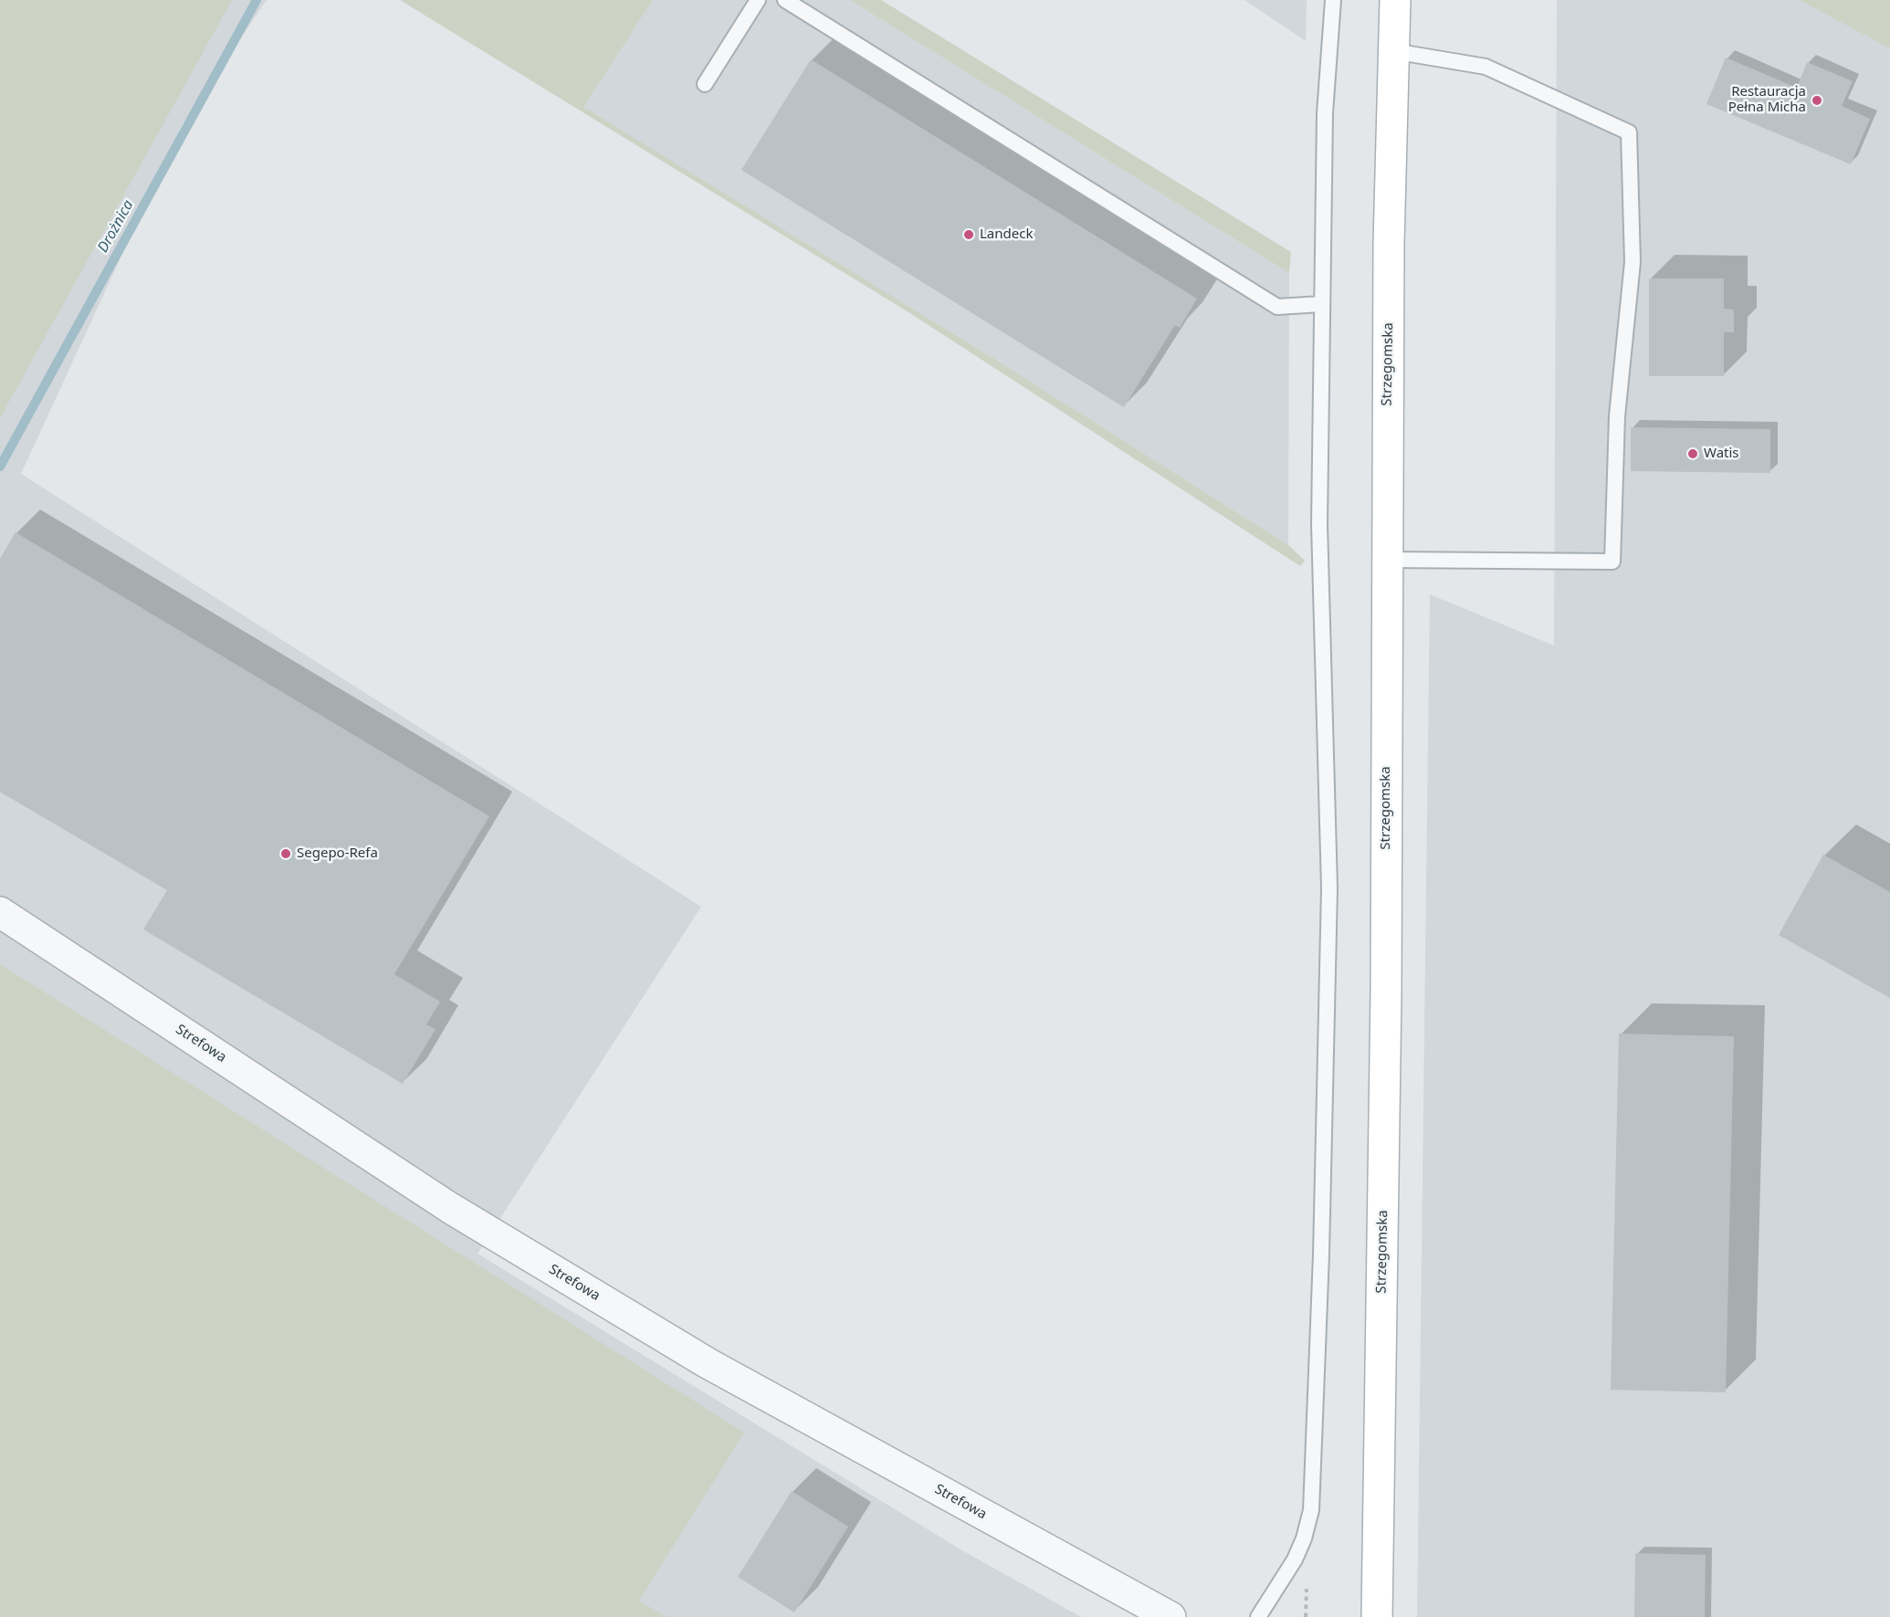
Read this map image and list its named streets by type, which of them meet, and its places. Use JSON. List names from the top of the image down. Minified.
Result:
{"streets":{"main road":["Strzegomska"],"street":["Strefowa"]},"water":["Drożnica"],"places":["Restauracja Pełna Micha","Landeck","Watis","Segepo-Refa"]}
